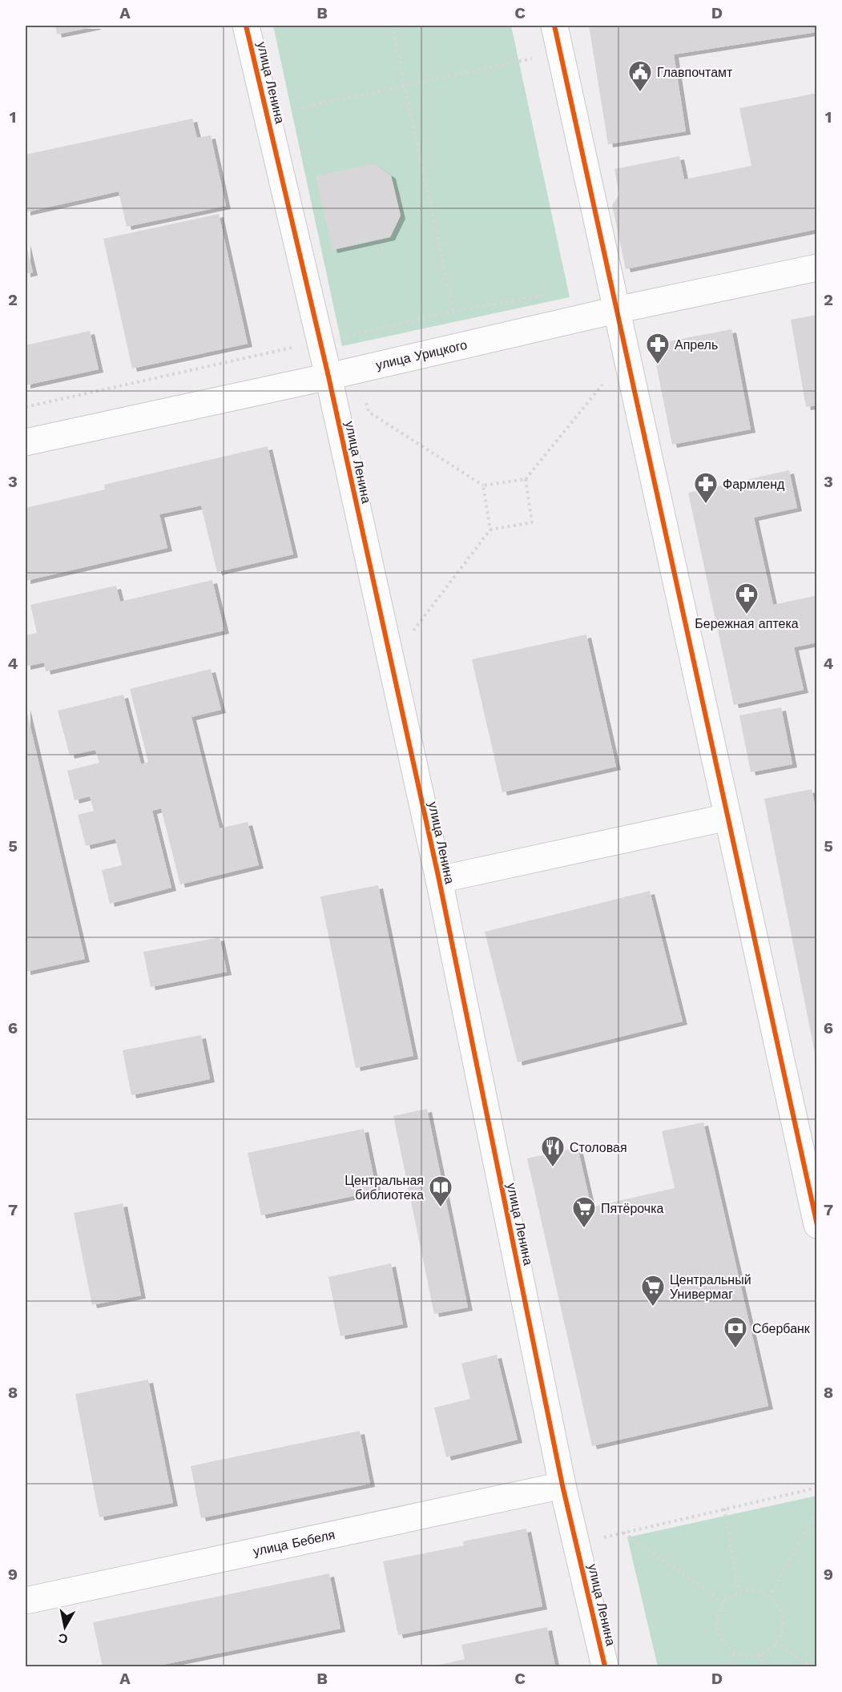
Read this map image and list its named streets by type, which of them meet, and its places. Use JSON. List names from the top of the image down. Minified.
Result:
{"streets":{"street":["улица Ленина","улица Урицкого","улица Бебеля"]},"crossings":[["улица Ленина","улица Урицкого"],["улица Ленина","улица Бебеля"]],"places":{"public building":["Главпочтамт"],"pharmacy":["Апрель","Фармленд","Бережная аптека"],"restaurant":["Столовая"],"library":["Центральная библиотека"],"supermarket":["Пятёрочка","Центральный Универмаг"],"bank":["Сбербанк"]},"north":"bottom","grid":{"columns":["A","B","C","D"],"rows":["1","2","3","4","5","6","7","8","9"]}}
